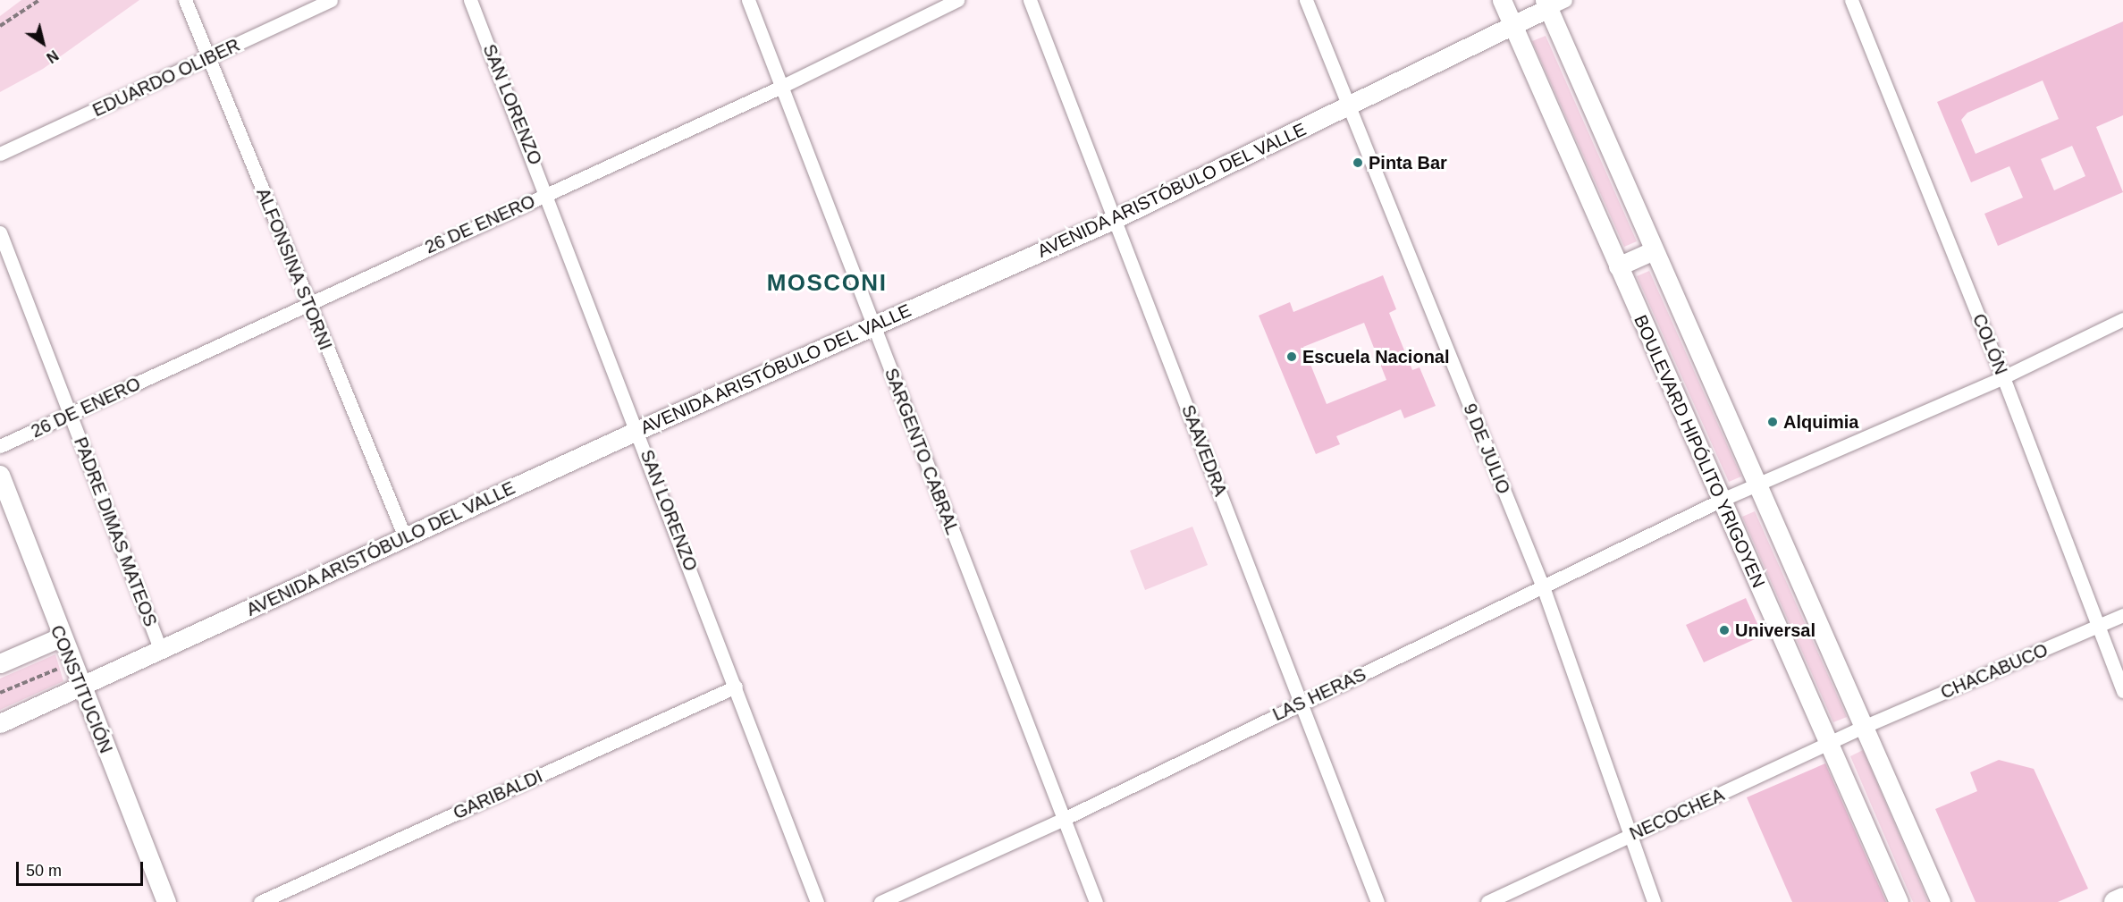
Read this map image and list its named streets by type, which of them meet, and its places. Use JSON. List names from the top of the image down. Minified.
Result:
{"streets":{"street":["EDUARDO OLIBER","SAN LORENZO","AVENIDA ARISTÓBULO DEL VALLE","26 DE ENERO","ALFONSINA STORNI","COLÓN","9 DE JULIO","SAAVEDRA","SARGENTO CABRAL","BOULEVARD HIPÓLITO YRIGOYEN","PADRE DIMAS MATEOS","CHACABUCO","CONSTITUCIÓN","LAS HERAS","GARIBALDI","NECOCHEA"]},"crossings":[["EDUARDO OLIBER","ALFONSINA STORNI"],["SAN LORENZO","AVENIDA ARISTÓBULO DEL VALLE"],["SAN LORENZO","26 DE ENERO"],["SAN LORENZO","GARIBALDI"],["AVENIDA ARISTÓBULO DEL VALLE","ALFONSINA STORNI"],["AVENIDA ARISTÓBULO DEL VALLE","9 DE JULIO"],["AVENIDA ARISTÓBULO DEL VALLE","SAAVEDRA"],["AVENIDA ARISTÓBULO DEL VALLE","SARGENTO CABRAL"],["AVENIDA ARISTÓBULO DEL VALLE","BOULEVARD HIPÓLITO YRIGOYEN"],["AVENIDA ARISTÓBULO DEL VALLE","PADRE DIMAS MATEOS"],["AVENIDA ARISTÓBULO DEL VALLE","CONSTITUCIÓN"],["26 DE ENERO","ALFONSINA STORNI"],["26 DE ENERO","SARGENTO CABRAL"],["26 DE ENERO","PADRE DIMAS MATEOS"],["COLÓN","CHACABUCO"],["COLÓN","LAS HERAS"],["9 DE JULIO","LAS HERAS"],["9 DE JULIO","NECOCHEA"],["SAAVEDRA","LAS HERAS"],["SARGENTO CABRAL","LAS HERAS"],["BOULEVARD HIPÓLITO YRIGOYEN","LAS HERAS"],["BOULEVARD HIPÓLITO YRIGOYEN","NECOCHEA"],["CHACABUCO","NECOCHEA"]],"districts":["MOSCONI"],"places":["Pinta Bar","Escuela Nacional","Alquimia","Universal"],"scale_bar":"50 m","north":"bottom right"}
